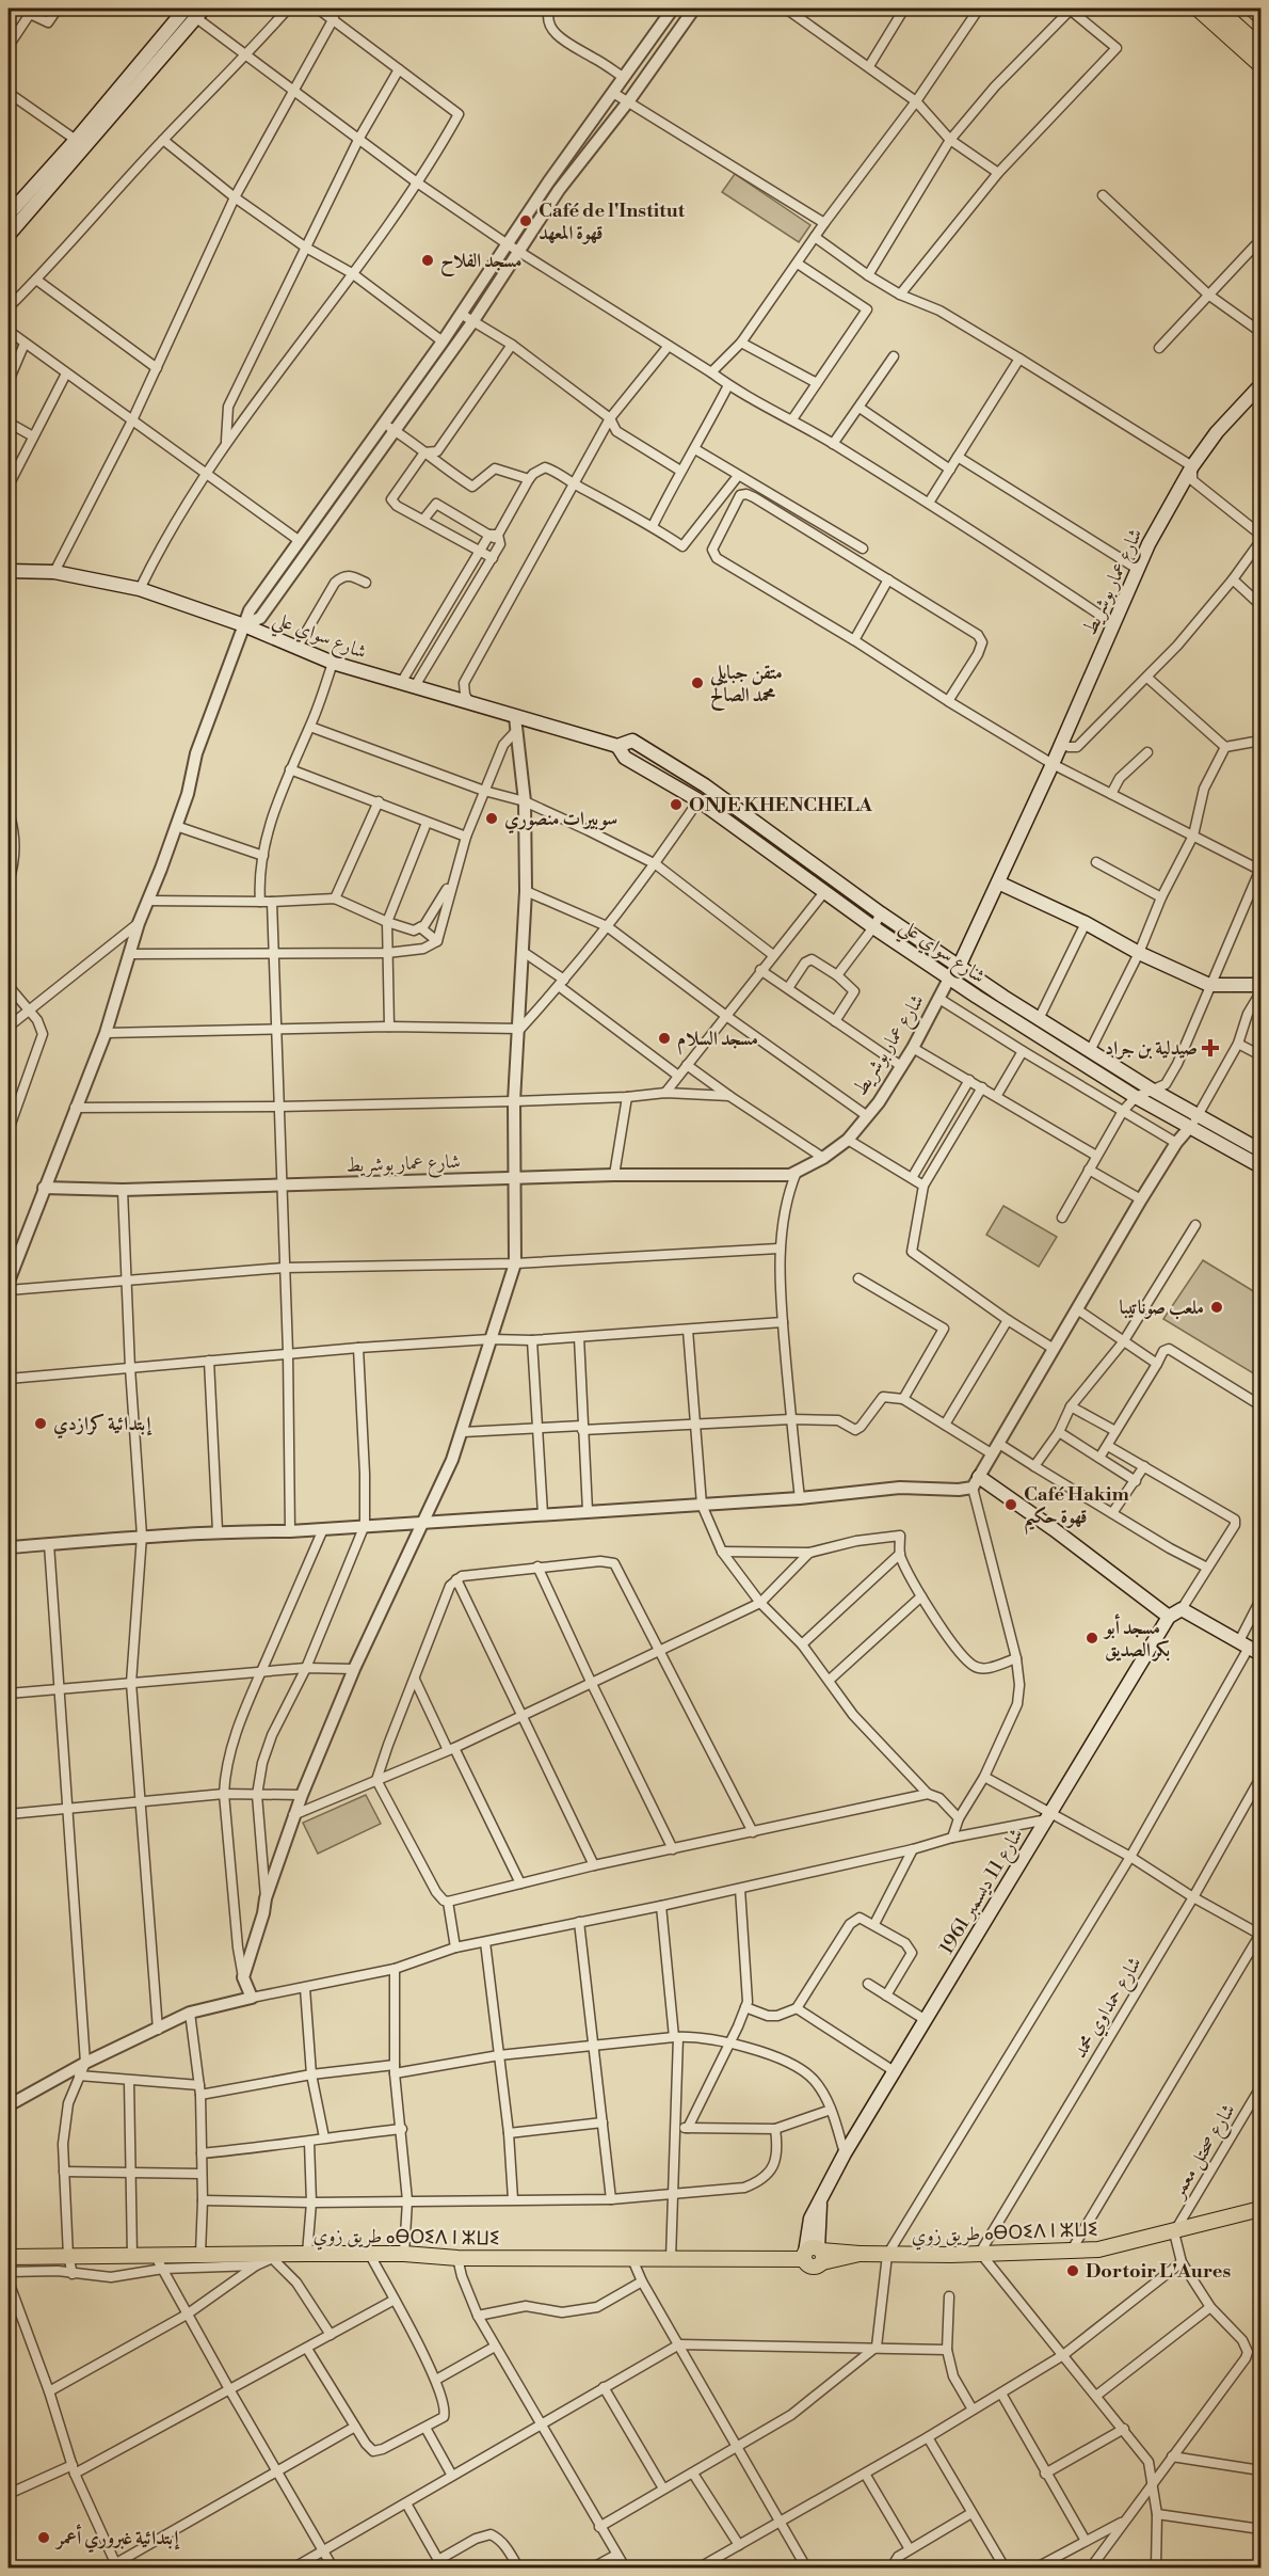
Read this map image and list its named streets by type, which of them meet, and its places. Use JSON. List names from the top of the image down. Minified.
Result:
{"streets":{"main road":["شارع عمار بوشريط","شارع سواي علي","شارع 11 ديسمبر 1961","طريق زوي ⴰⴱⵔⵉⴷ ⵏ ⵣⵡⵉ"],"street":["شارع حمداوي محمد","شارع صحتل معمر"]},"crossings":[["شارع عمار بوشريط","شارع سواي علي"],["شارع 11 ديسمبر 1961","طريق زوي ⴰⴱⵔⵉⴷ ⵏ ⵣⵡⵉ"],["شارع حمداوي محمد","طريق زوي ⴰⴱⵔⵉⴷ ⵏ ⵣⵡⵉ"],["شارع صحتل معمر","طريق زوي ⴰⴱⵔⵉⴷ ⵏ ⵣⵡⵉ"]],"places":{"other":["Café de l'Institut قهوة المعهد","مسجد الفلاح","متقن جبايلي محمد الصالح","ONJE KHENCHELA","سوبيرات منصوري","مسجد السلام","ملعب صوناتيبا","إبتدائية كرازدي","Café Hakim قهوة حكيم","مسجد أبو بكر الصديق","Dortoir L'Aures","إبتدائية غبروري أعمر"],"health":["صيدلية بن جراد"]}}
